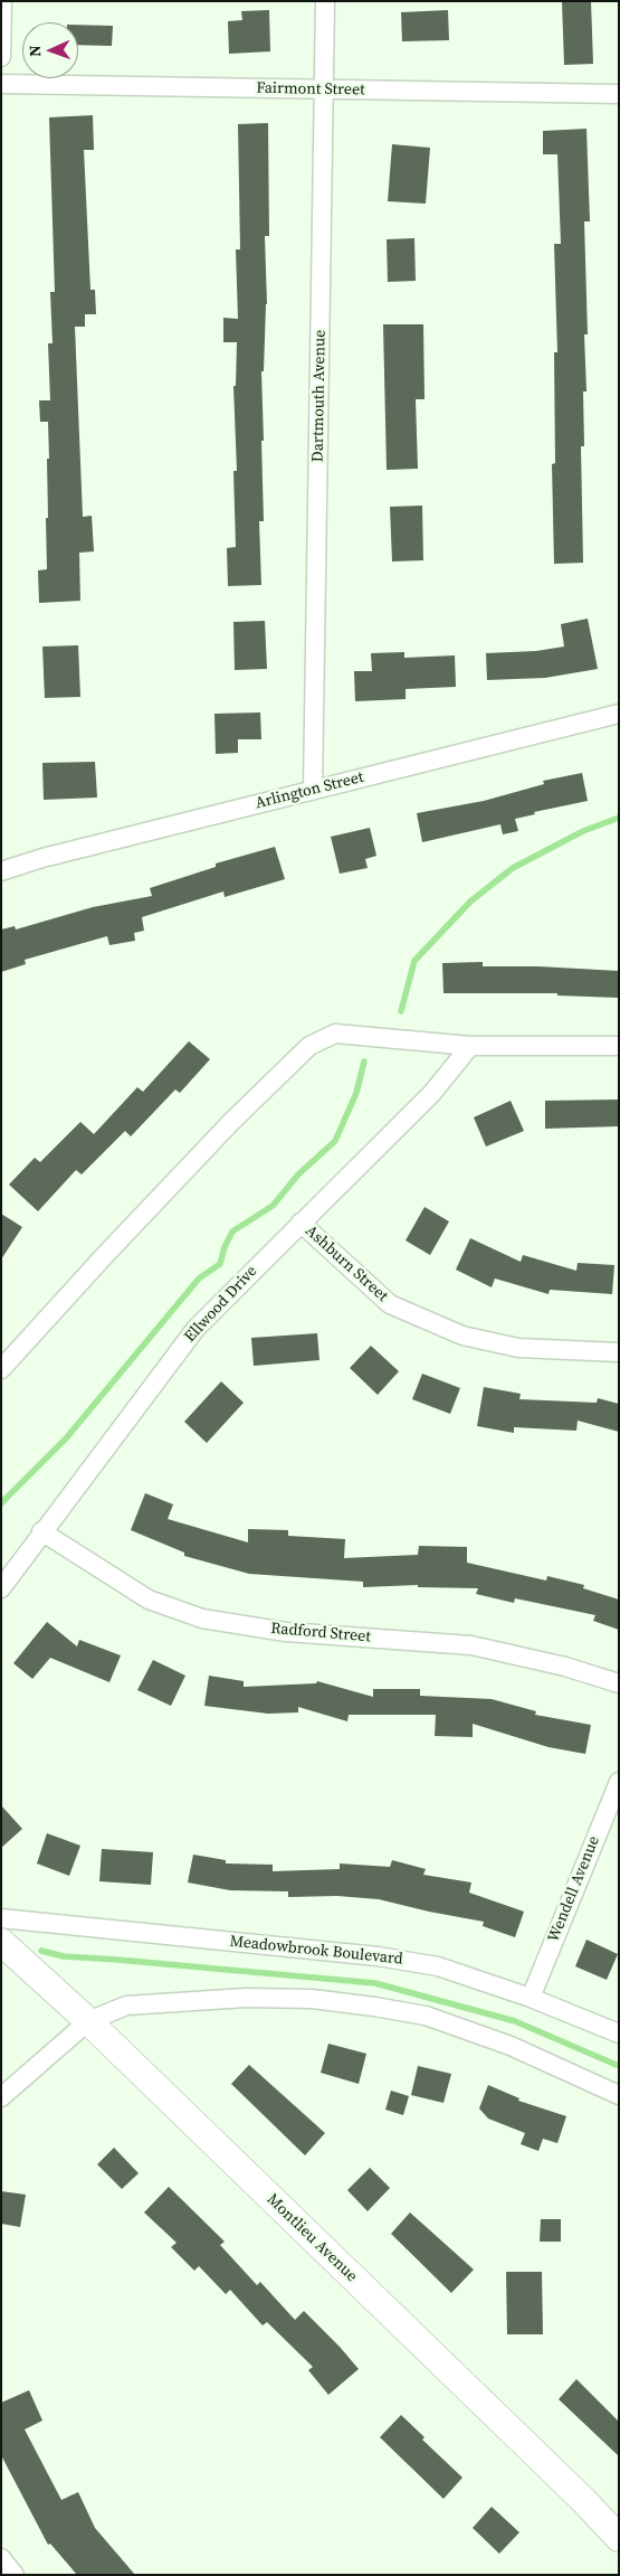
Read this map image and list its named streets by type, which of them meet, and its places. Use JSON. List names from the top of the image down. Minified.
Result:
{"streets":{"street":["Fairmont Street","Dartmouth Avenue","Arlington Street","Ashburn Street","Ellwood Drive","Radford Street","Wendell Avenue","Meadowbrook Boulevard","Montlieu Avenue"]},"crossings":[["Fairmont Street","Dartmouth Avenue"],["Dartmouth Avenue","Arlington Street"],["Ashburn Street","Ellwood Drive"],["Ellwood Drive","Radford Street"],["Wendell Avenue","Meadowbrook Boulevard"]],"north":"left"}
